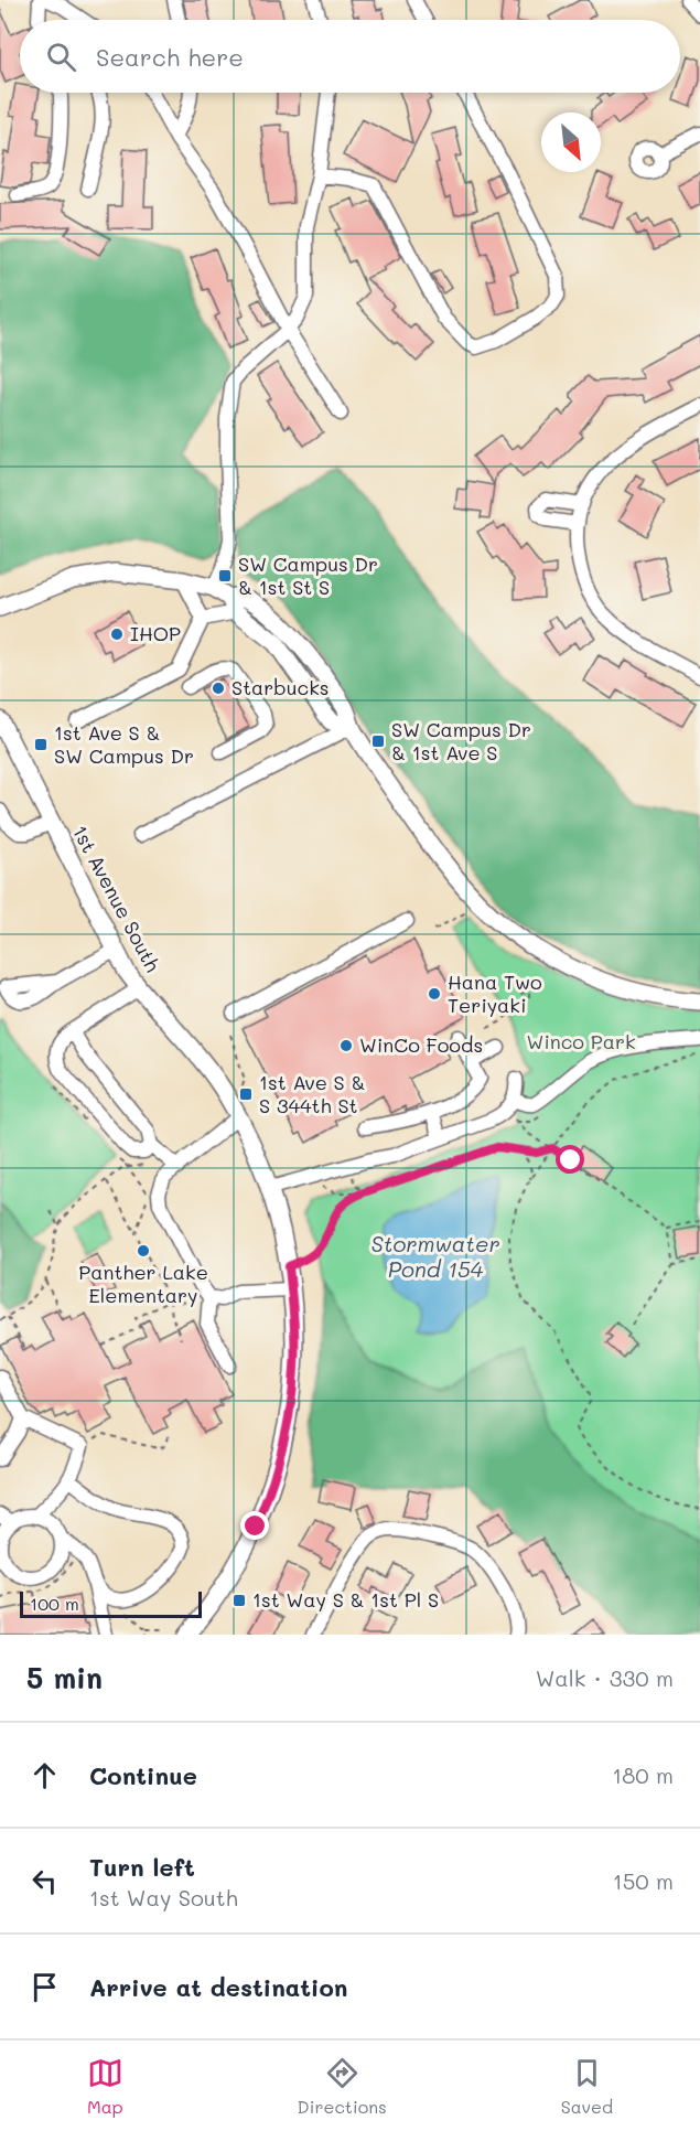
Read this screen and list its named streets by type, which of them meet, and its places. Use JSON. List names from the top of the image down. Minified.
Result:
{"streets":{"main road":["1st Avenue South"]},"water":["Stormwater Pond 154"],"parks":["Winco Park"],"places":{"transit":["SW Campus Dr & 1st St S","SW Campus Dr & 1st Ave S","1st Ave S & SW Campus Dr","1st Ave S & S 344th St","1st Way S & 1st Pl S"],"other":["IHOP","Starbucks","Hana Two Teriyaki","WinCo Foods","Panther Lake Elementary"]},"scale_bar":"100 m","north":"bottom right","page":{"search":"Search here","scale":"100 m","heading":["5 min","Walk · 330 m"],"list":[["Continue","180 m"],["Turn left","1st Way South","150 m"],"Arrive at destination"],"nav":["Map","Directions","Saved"]}}
